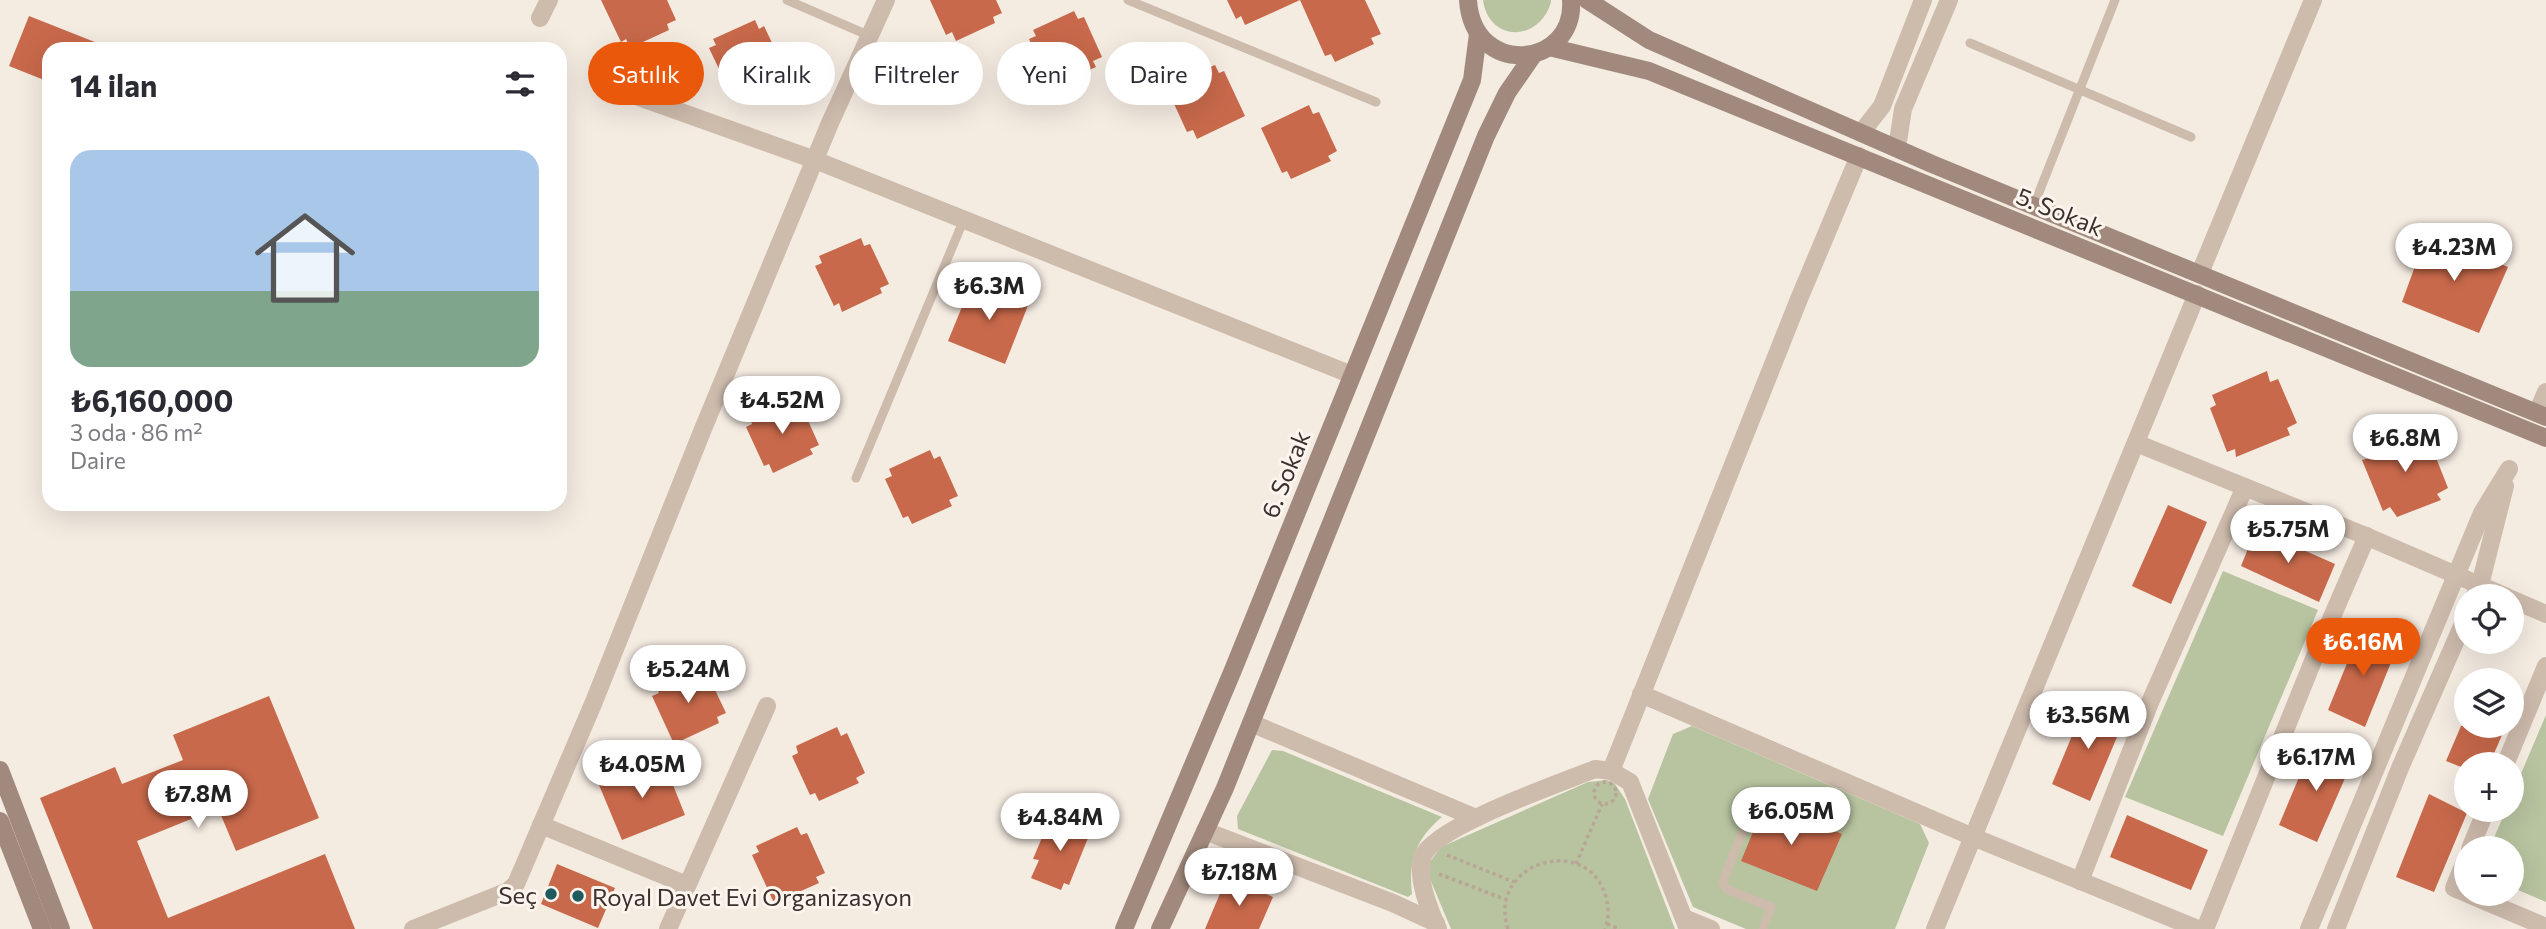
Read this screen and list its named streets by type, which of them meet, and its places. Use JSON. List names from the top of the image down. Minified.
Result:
{"streets":{"street":["5. Sokak","6. Sokak"]},"crossings":[["5. Sokak","6. Sokak"]],"places":["Seç","Royal Davet Evi Organizasyon"],"page":{"chip":["Satılık","Kiralık","Filtreler","Yeni","Daire"],"heading":"14 ilan","list":[{"name":"₺6,160,000","note":"3 oda · 86 m² · Daire"}],"price":["₺4.23M","₺6.3M","₺4.52M","₺6.8M","₺5.75M","₺6.16M","₺5.24M","₺3.56M","₺6.17M","₺4.05M","₺7.8M","₺6.05M","₺4.84M","₺7.18M"],"map_buttons":["+","−"]}}
